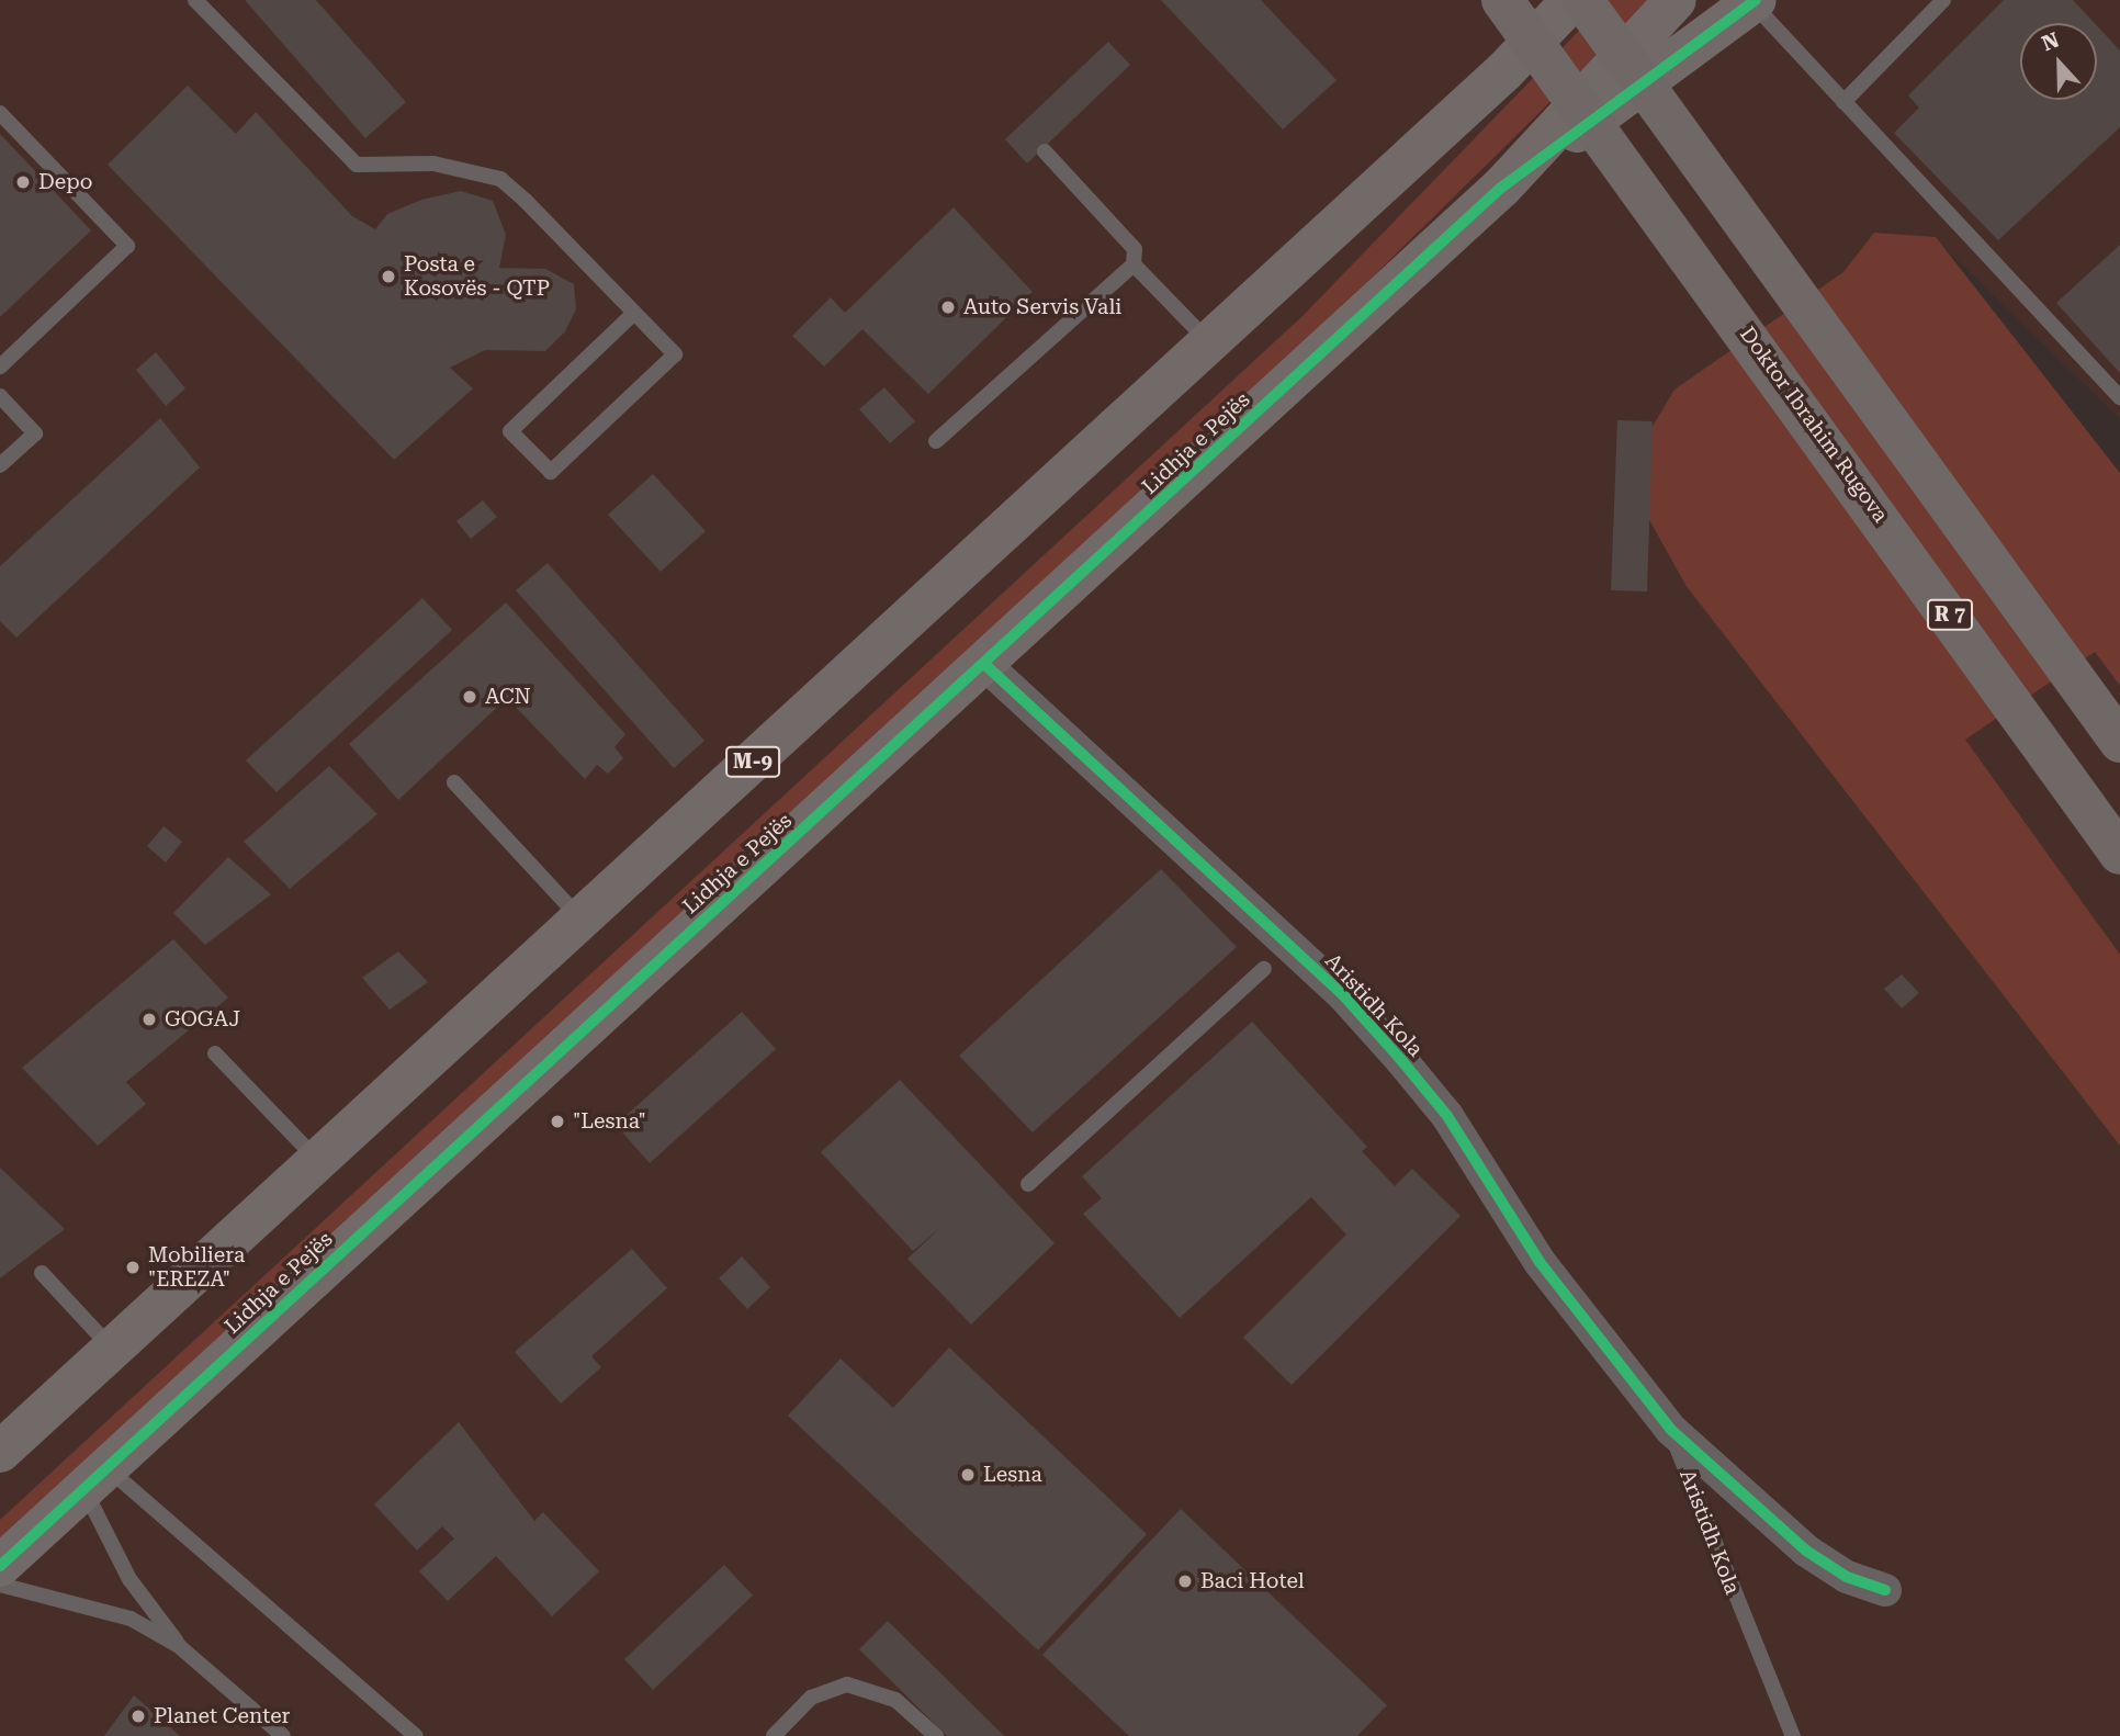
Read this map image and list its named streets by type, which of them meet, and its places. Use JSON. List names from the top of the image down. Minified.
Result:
{"streets":{"highway":["Doktor Ibrahim Rugova","Lidhja e Pejës","R 7","M-9"],"street":["Aristidh Kola"]},"crossings":[["Lidhja e Pejës","Aristidh Kola"]],"places":["Depo","Posta e Kosovës - QTP","Auto Servis Vali","ACN","GOGAJ","\"Lesna\"","Mobiliera \"EREZA\"","Lesna","Baci Hotel","Planet Center"],"north":"top"}
